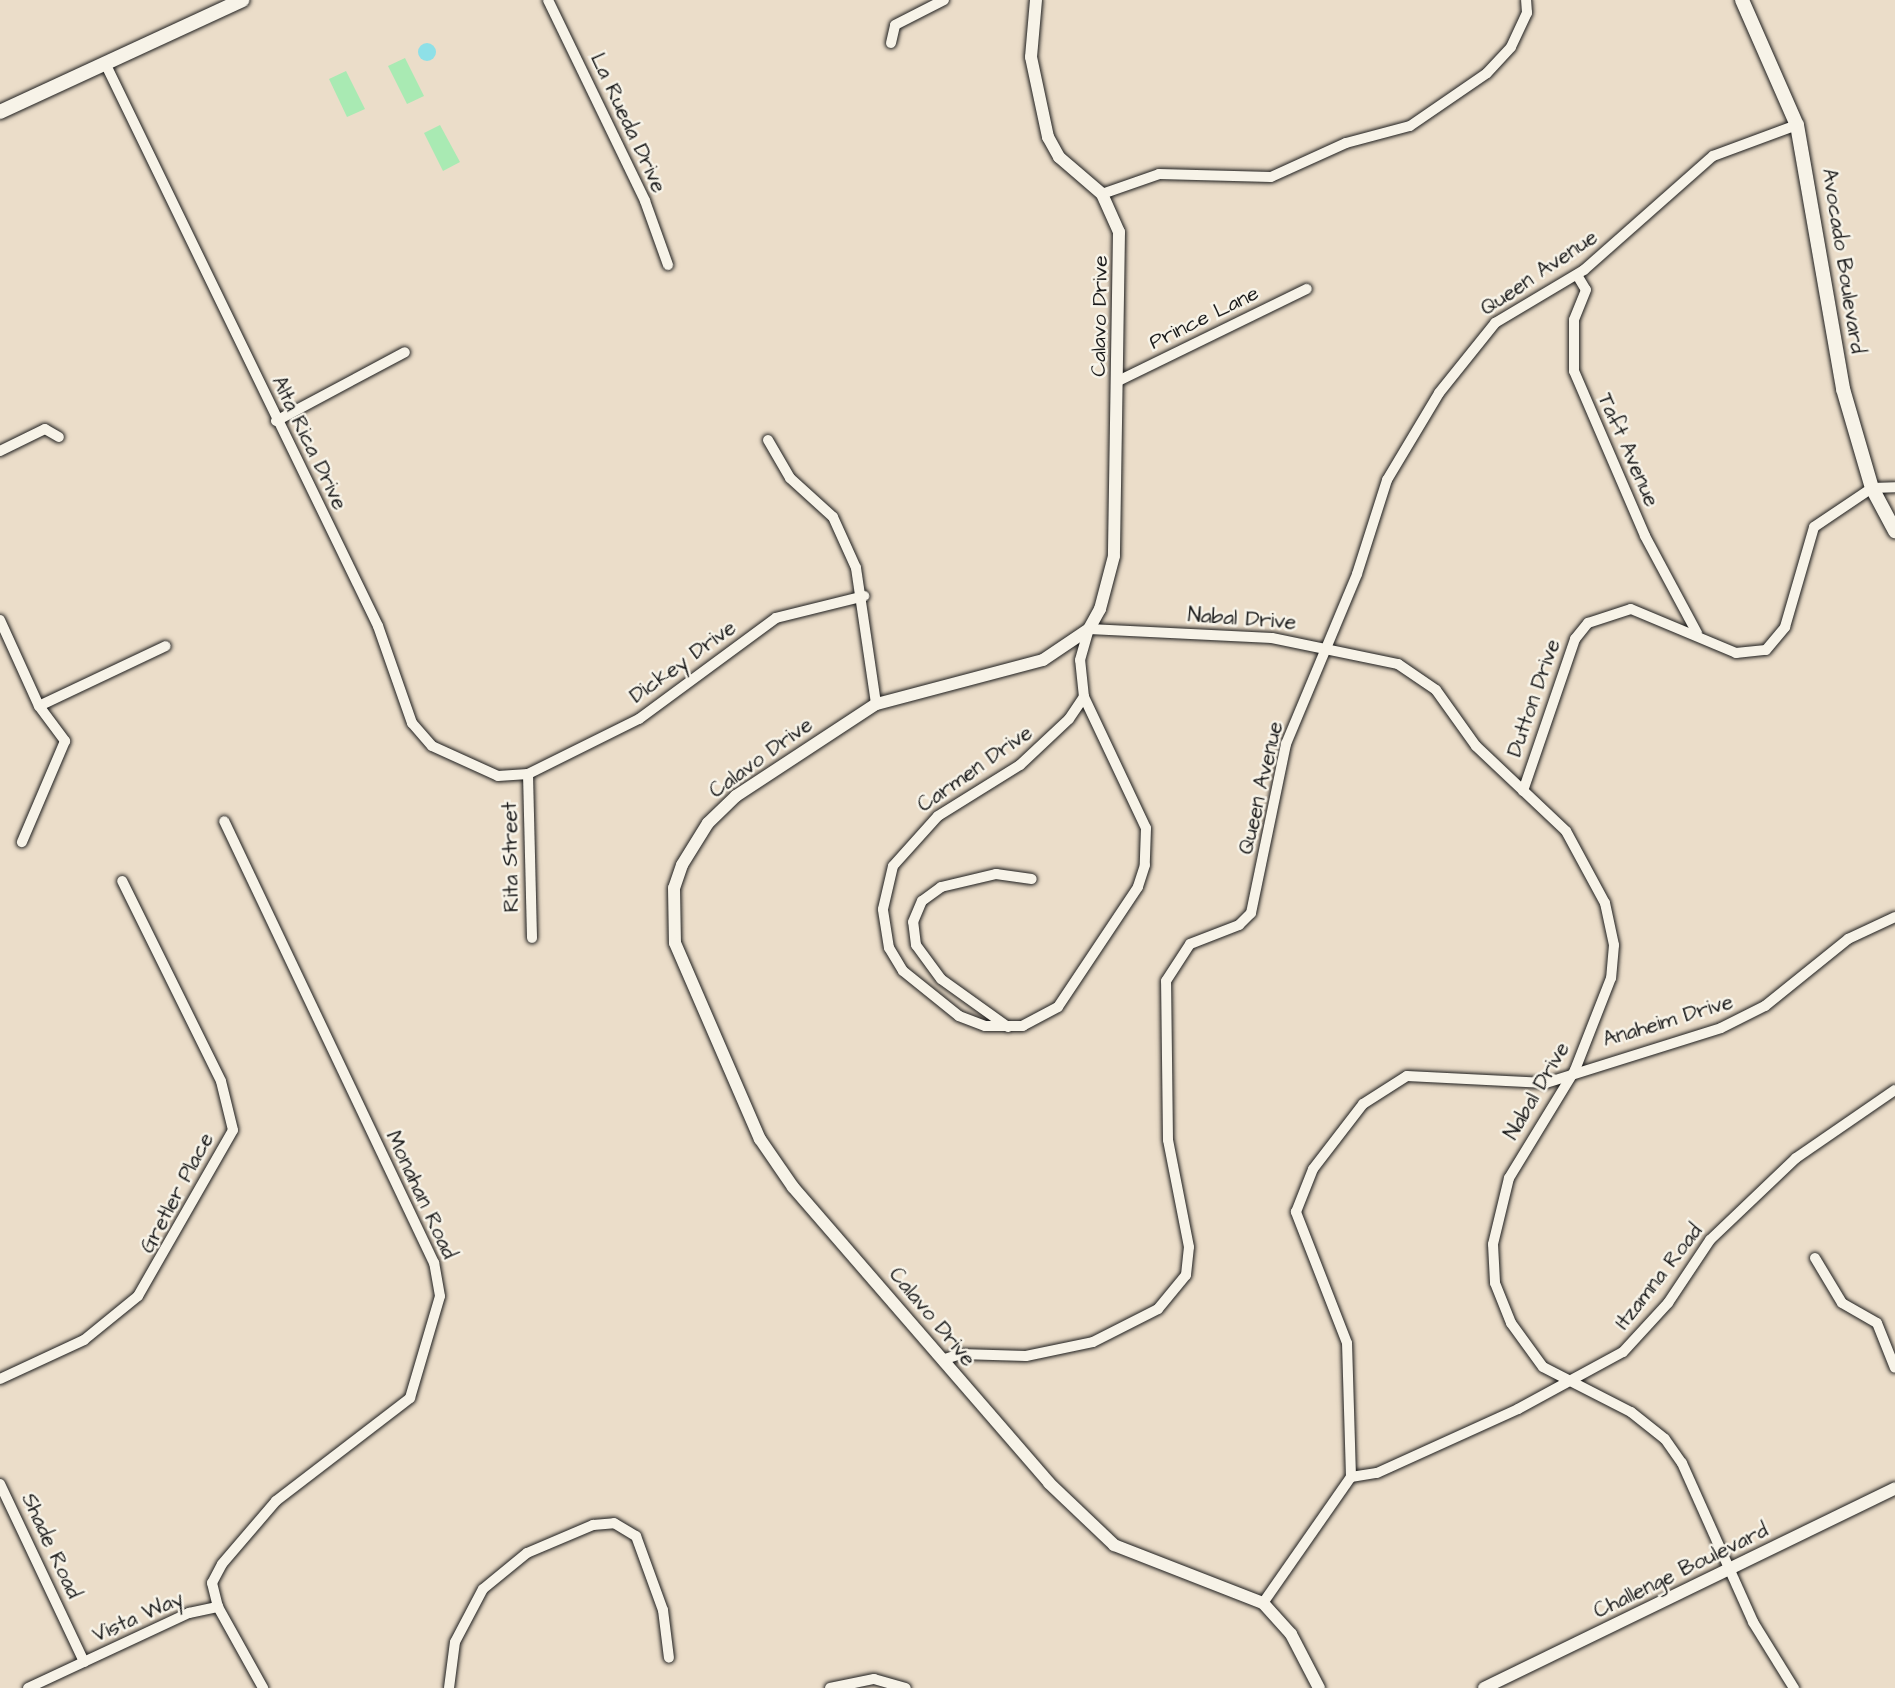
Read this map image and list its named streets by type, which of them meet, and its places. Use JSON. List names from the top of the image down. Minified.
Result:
{"streets":{"main road":["Avocado Boulevard"],"street":["La Rueda Drive","Queen Avenue","Calavo Drive","Prince Lane","Alta Rica Drive","Taft Avenue","Nabal Drive","Dickey Drive","Dutton Drive","Carmen Drive","Rita Street","Anaheim Drive","Gretler Place","Monahan Road","Itzamna Road","Shade Road","Challenge Boulevard","Vista Way"]},"crossings":[["Avocado Boulevard","Queen Avenue"],["Avocado Boulevard","Dutton Drive"],["Queen Avenue","Calavo Drive"],["Queen Avenue","Taft Avenue"],["Queen Avenue","Nabal Drive"],["Calavo Drive","Prince Lane"],["Calavo Drive","Nabal Drive"],["Alta Rica Drive","Dickey Drive"],["Alta Rica Drive","Rita Street"],["Taft Avenue","Dutton Drive"],["Nabal Drive","Dutton Drive"],["Nabal Drive","Anaheim Drive"],["Nabal Drive","Itzamna Road"],["Nabal Drive","Challenge Boulevard"],["Dickey Drive","Rita Street"],["Anaheim Drive","Itzamna Road"],["Monahan Road","Vista Way"],["Shade Road","Vista Way"]]}
